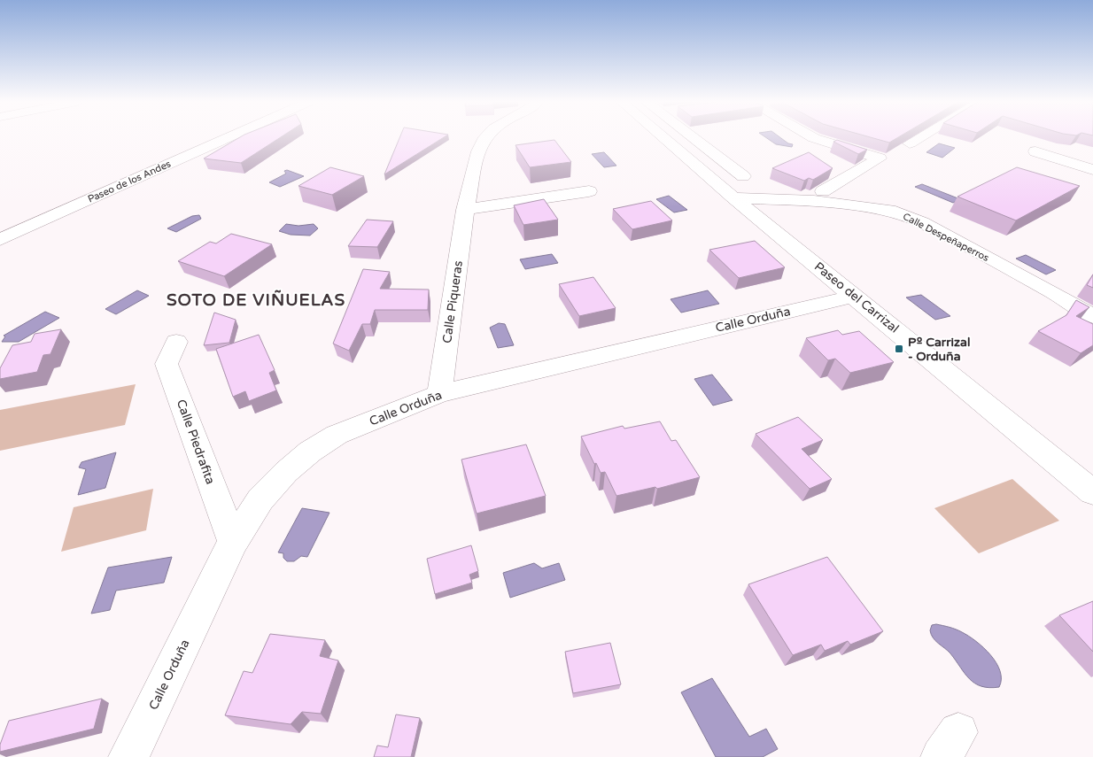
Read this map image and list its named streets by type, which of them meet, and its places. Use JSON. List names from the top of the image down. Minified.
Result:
{"streets":{"street":["Paseo de los Andes","Calle Despeñaperros","Paseo del Carrizal","Calle Piqueras","Calle Orduña","Calle Piedrafita"]},"crossings":[["Calle Despeñaperros","Paseo del Carrizal"],["Paseo del Carrizal","Calle Orduña"],["Calle Piqueras","Calle Orduña"],["Calle Orduña","Calle Piedrafita"]],"districts":["SOTO DE VIÑUELAS"],"places":{"transit":["Pº Carrizal - Orduña"]}}
